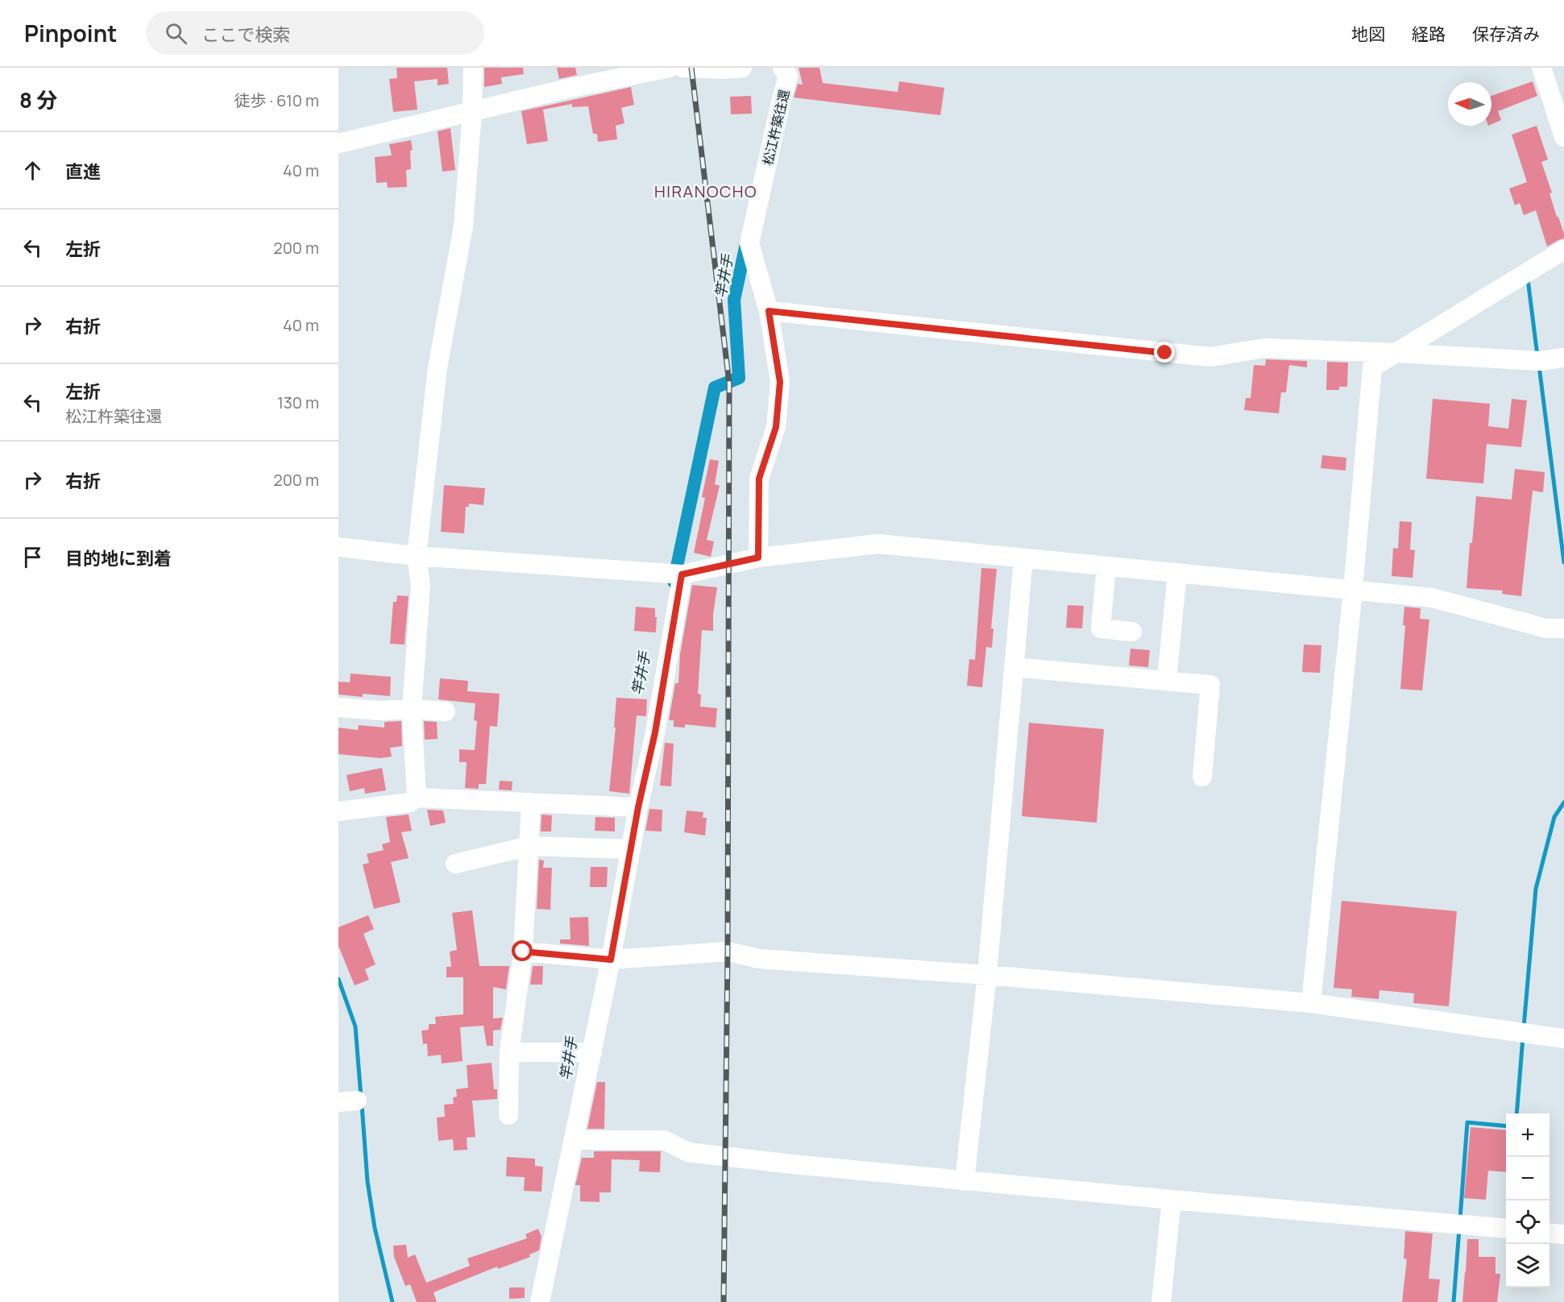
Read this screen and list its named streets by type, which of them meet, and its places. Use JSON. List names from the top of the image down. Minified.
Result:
{"streets":{"street":["松江杵築往還"]},"districts":["HIRANOCHO"],"water":["竿井手"],"north":"left","page":{"header":"Pinpoint","search":"ここで検索","nav":["地図","経路","保存済み"],"heading":["8 分","徒歩 · 610 m"],"list":[["直進","40 m"],["左折","200 m"],["右折","40 m"],["左折","松江杵築往還","130 m"],["右折","200 m"],"目的地に到着"],"map_buttons":["+","−"]}}
